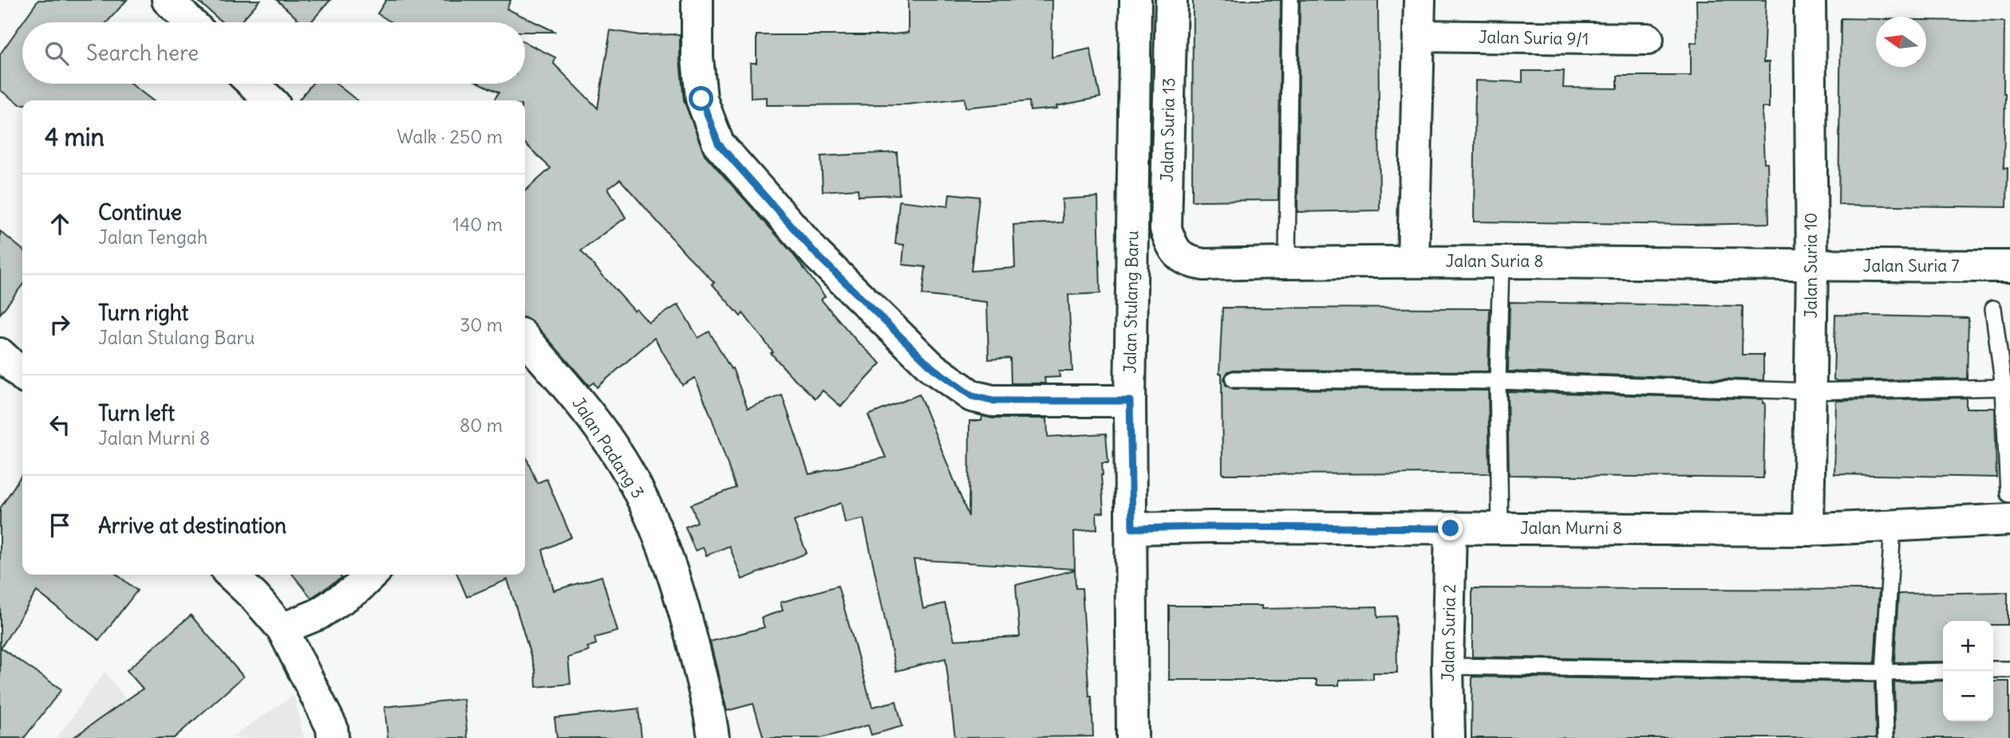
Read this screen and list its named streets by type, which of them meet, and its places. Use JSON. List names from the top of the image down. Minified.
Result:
{"streets":{"street":["Jalan Suria 9/1","Jalan Suria 13","Jalan Suria 8","Jalan Suria 10","Jalan Suria 7","Jalan Stulang Baru","Jalan Padang 3","Jalan Murni 8","Jalan Suria 2"]},"crossings":[["Jalan Suria 13","Jalan Suria 8"],["Jalan Suria 8","Jalan Suria 10"],["Jalan Suria 8","Jalan Suria 7"],["Jalan Suria 10","Jalan Suria 7"],["Jalan Suria 10","Jalan Murni 8"],["Jalan Stulang Baru","Jalan Murni 8"],["Jalan Murni 8","Jalan Suria 2"]],"north":"left","page":{"search":"Search here","heading":["4 min","Walk · 250 m"],"list":[["Continue","Jalan Tengah","140 m"],["Turn right","Jalan Stulang Baru","30 m"],["Turn left","Jalan Murni 8","80 m"],"Arrive at destination"],"map_buttons":["+","−"]}}
